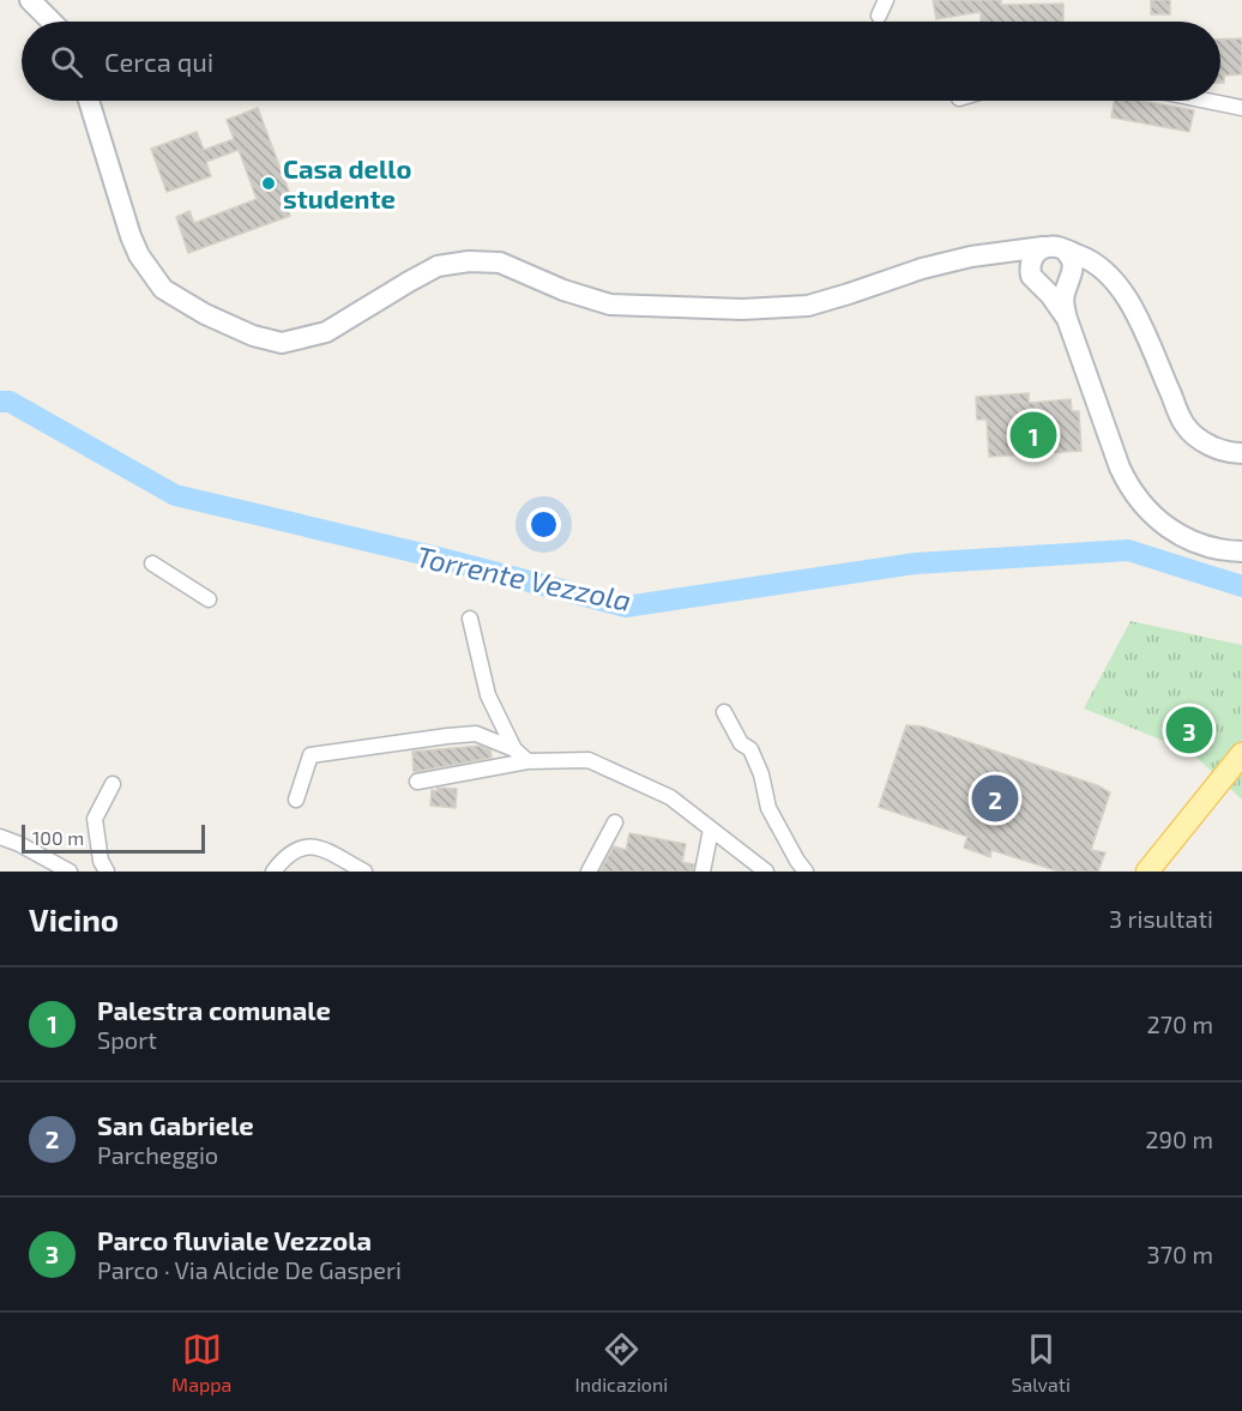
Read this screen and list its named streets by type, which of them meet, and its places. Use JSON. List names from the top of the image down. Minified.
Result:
{"water":["Torrente Vezzola"],"places":["Casa dello studente"],"scale_bar":"100 m","page":{"search":"Cerca qui","pins":["1","3","2"],"scale":"100 m","heading":["Vicino","3 risultati"],"list":[{"mark":"1","name":"Palestra comunale","note":"Sport","value":"270 m"},{"mark":"2","name":"San Gabriele","note":"Parcheggio","value":"290 m"},{"mark":"3","name":"Parco fluviale Vezzola","note":"Parco · Via Alcide De Gasperi","value":"370 m"}],"nav":["Mappa","Indicazioni","Salvati"]}}
